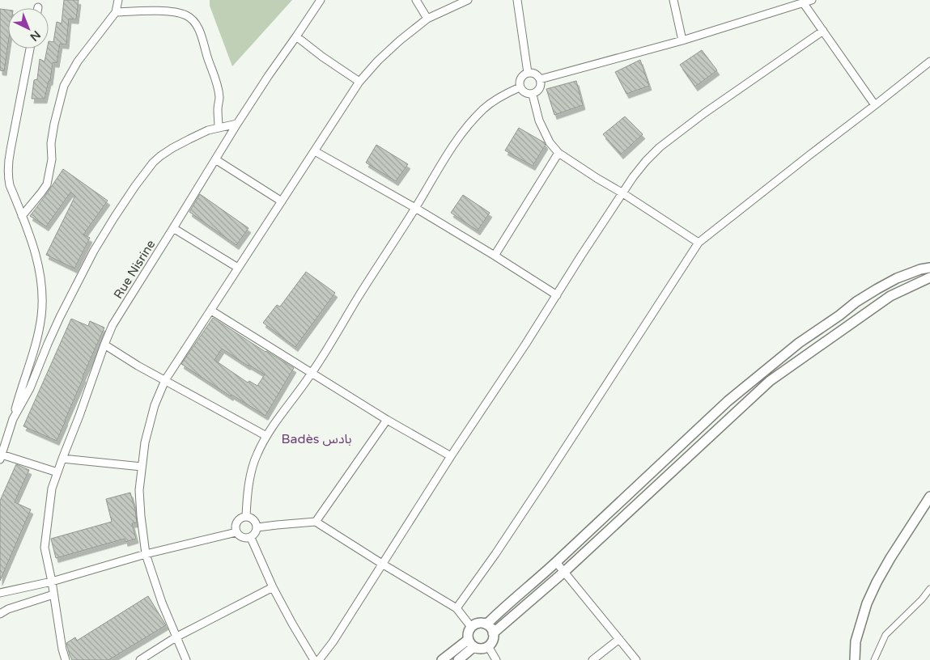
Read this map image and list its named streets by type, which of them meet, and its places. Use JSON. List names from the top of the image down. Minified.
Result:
{"streets":{"street":["Rue Nisrine"]},"districts":["Badès بادس"],"north":"bottom right"}
